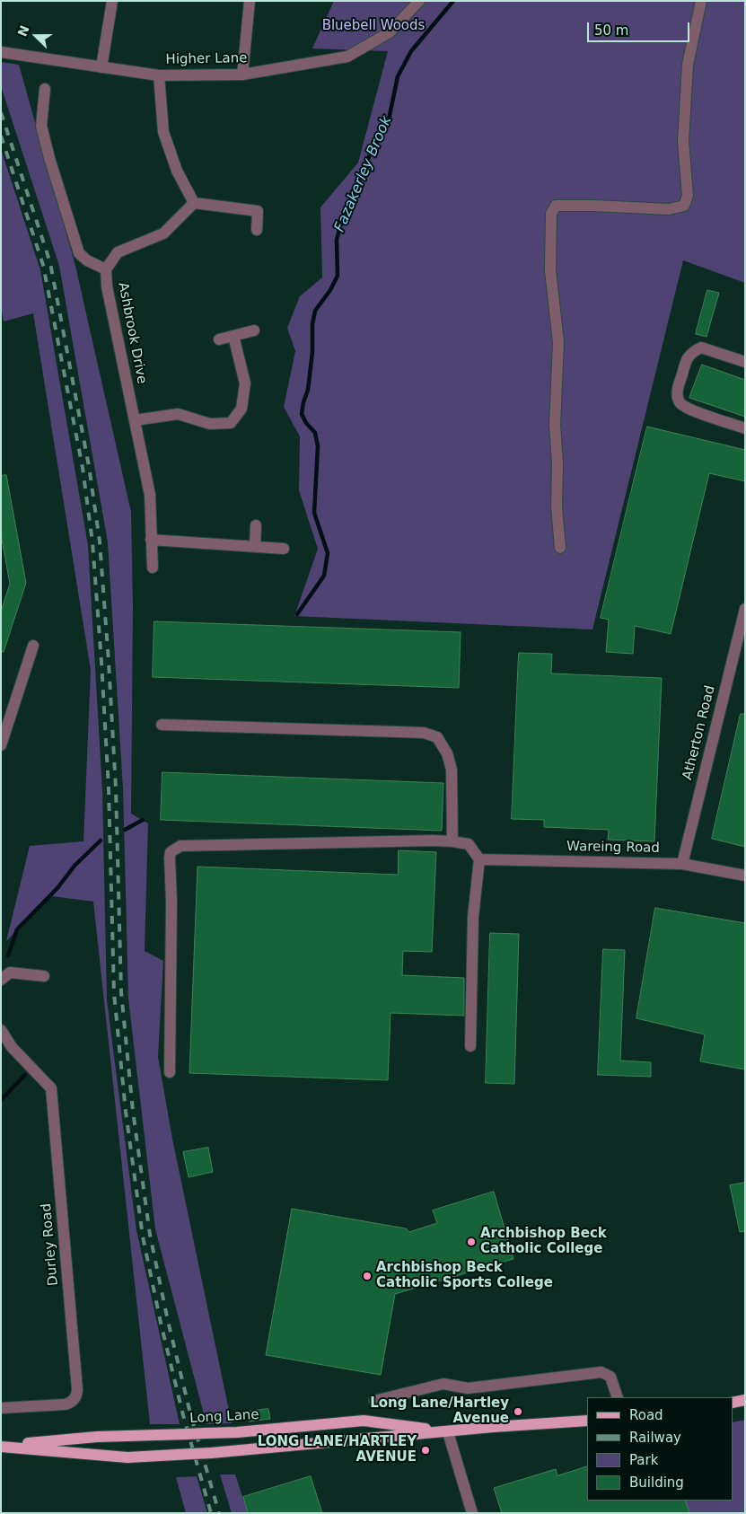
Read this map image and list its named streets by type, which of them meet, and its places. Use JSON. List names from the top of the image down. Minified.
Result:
{"streets":{"main road":["Long Lane"],"street":["Higher Lane","Ashbrook Drive","Atherton Road","Wareing Road","Durley Road"]},"crossings":[["Atherton Road","Wareing Road"]],"water":["Fazakerley Brook"],"parks":["Bluebell Woods"],"places":["Archbishop Beck Catholic College","Archbishop Beck Catholic Sports College","Long Lane/Hartley Avenue","LONG LANE/HARTLEY AVENUE"],"legend":["Road","Railway","Park","Building"],"scale_bar":"50 m","north":"left"}
